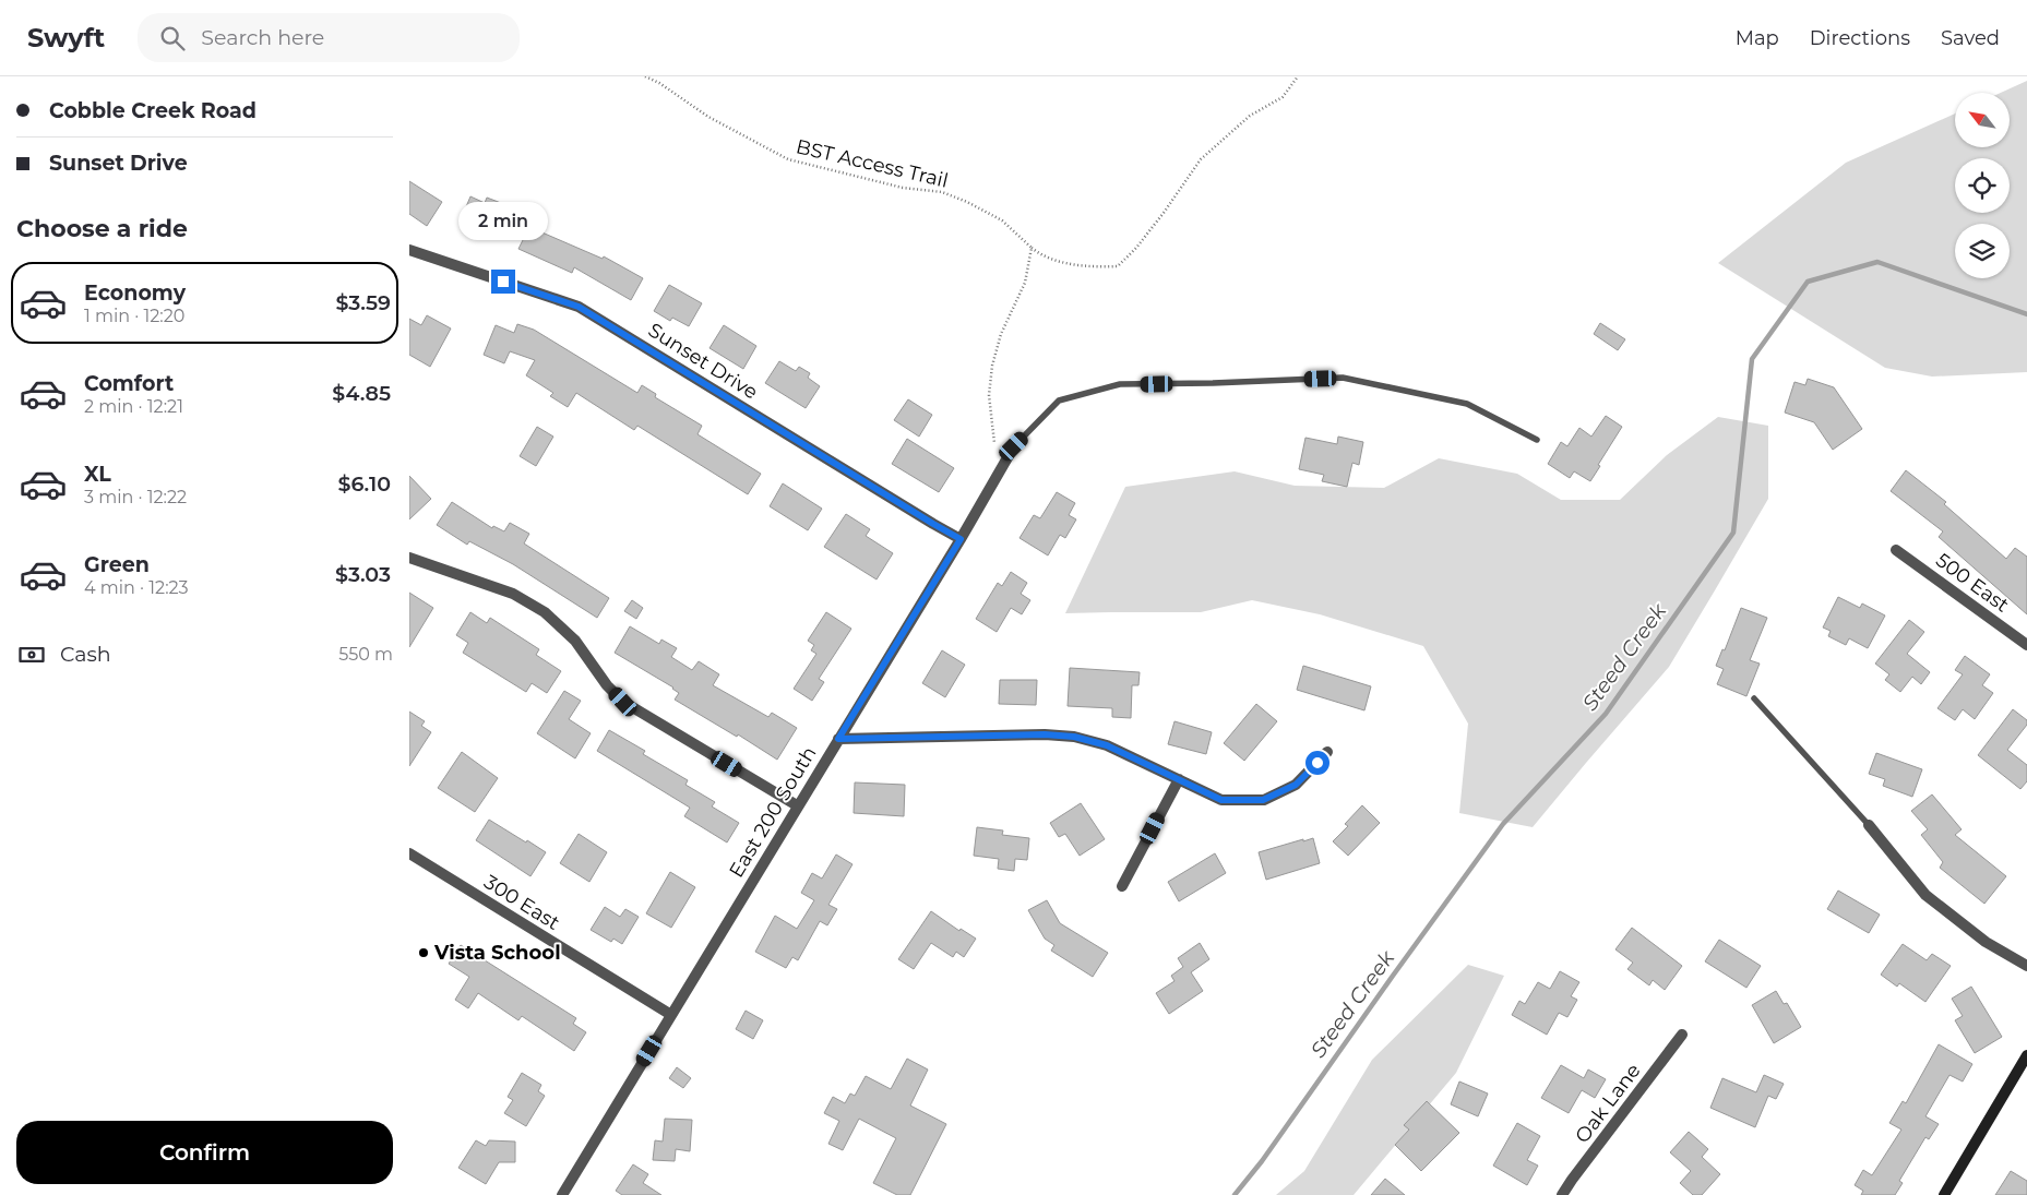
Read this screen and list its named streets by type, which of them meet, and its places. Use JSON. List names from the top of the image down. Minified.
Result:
{"streets":{"street":["Sunset Drive","500 East","East 200 South","300 East","Oak Lane"],"path":["BST Access Trail"]},"crossings":[["Sunset Drive","East 200 South"],["East 200 South","300 East"]],"water":["Steed Creek"],"places":["Vista School"],"north":"top left","page":{"header":"Swyft","search":"Search here","nav":["Map","Directions","Saved"],"banner":["Cobble Creek Road","Sunset Drive"],"heading":"Choose a ride","bubble":"2 min","list":[{"name":"Economy","note":"1 min · 12:20","value":"$3.59"},{"name":"Comfort","note":"2 min · 12:21","value":"$4.85"},{"name":"XL","note":"3 min · 12:22","value":"$6.10"},{"name":"Green","note":"4 min · 12:23","value":"$3.03"}],"pay":["Cash","550 m"],"buttons":"Confirm"}}
